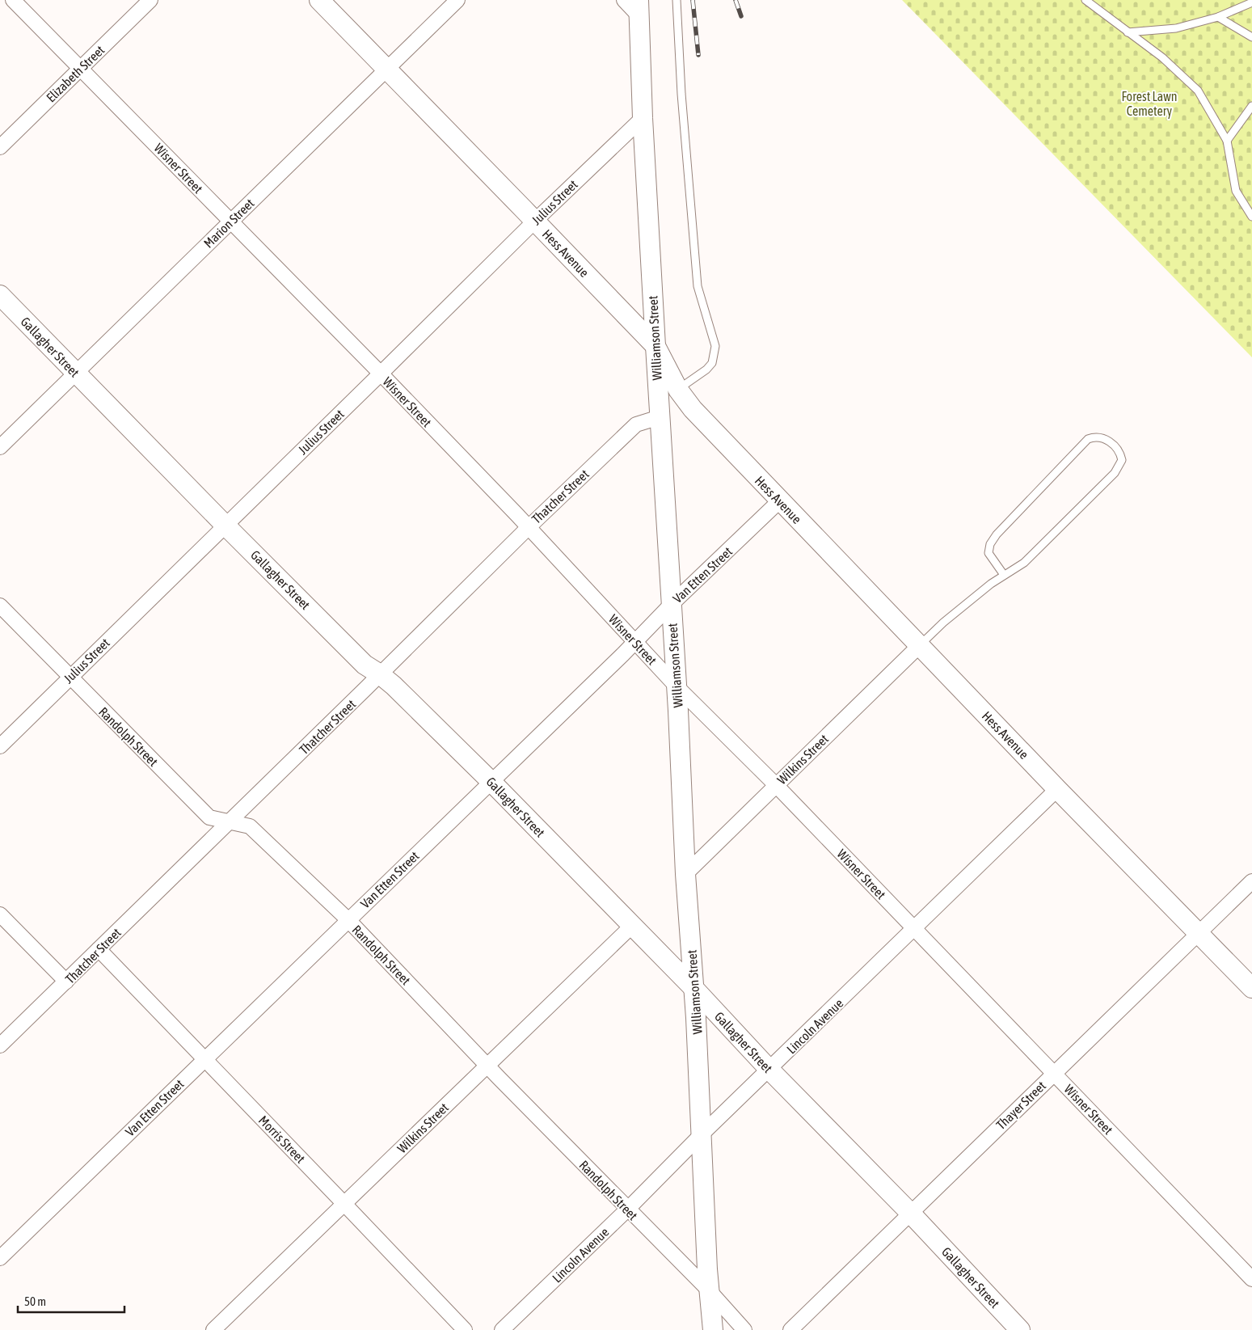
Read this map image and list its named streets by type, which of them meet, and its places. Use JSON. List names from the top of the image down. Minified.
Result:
{"streets":{"street":["Elizabeth Street","Wisner Street","Julius Street","Marion Street","Hess Avenue","Williamson Street","Gallagher Street","Thatcher Street","Van Etten Street","Randolph Street","Wilkins Street","Lincoln Avenue","Thayer Street","Morris Street"]},"crossings":[["Elizabeth Street","Wisner Street"],["Wisner Street","Julius Street"],["Wisner Street","Marion Street"],["Wisner Street","Williamson Street"],["Wisner Street","Thatcher Street"],["Wisner Street","Van Etten Street"],["Wisner Street","Wilkins Street"],["Wisner Street","Lincoln Avenue"],["Wisner Street","Thayer Street"],["Julius Street","Hess Avenue"],["Julius Street","Williamson Street"],["Julius Street","Gallagher Street"],["Julius Street","Randolph Street"],["Marion Street","Hess Avenue"],["Marion Street","Gallagher Street"],["Hess Avenue","Williamson Street"],["Hess Avenue","Van Etten Street"],["Hess Avenue","Wilkins Street"],["Hess Avenue","Lincoln Avenue"],["Hess Avenue","Thayer Street"],["Williamson Street","Gallagher Street"],["Williamson Street","Thatcher Street"],["Williamson Street","Van Etten Street"],["Williamson Street","Randolph Street"],["Williamson Street","Wilkins Street"],["Williamson Street","Lincoln Avenue"],["Gallagher Street","Thatcher Street"],["Gallagher Street","Van Etten Street"],["Gallagher Street","Wilkins Street"],["Gallagher Street","Lincoln Avenue"],["Gallagher Street","Thayer Street"],["Thatcher Street","Randolph Street"],["Thatcher Street","Morris Street"],["Van Etten Street","Randolph Street"],["Van Etten Street","Morris Street"],["Randolph Street","Wilkins Street"],["Randolph Street","Lincoln Avenue"],["Wilkins Street","Morris Street"]],"parks":["Forest Lawn Cemetery"],"scale_bar":"50 m"}
